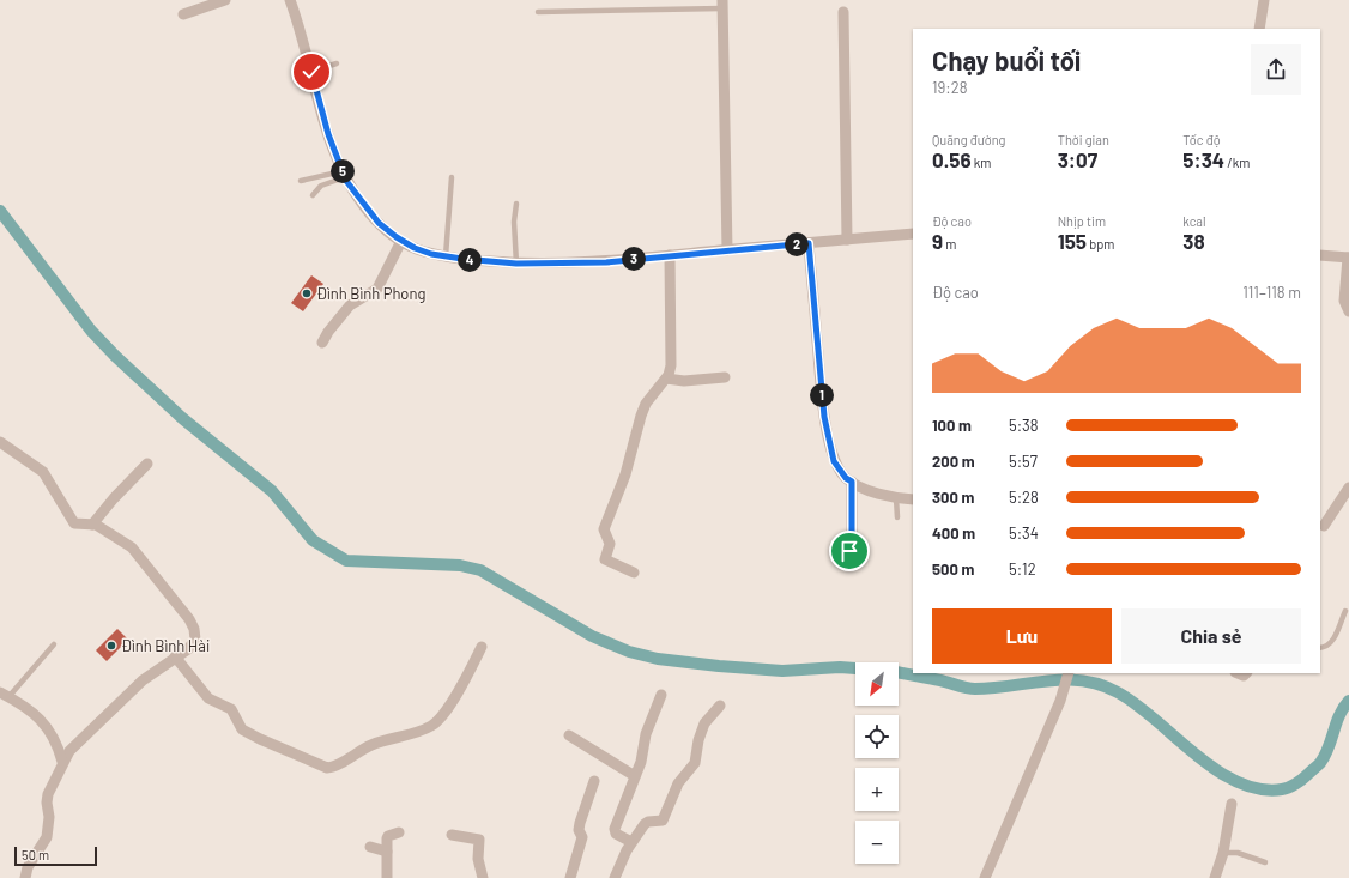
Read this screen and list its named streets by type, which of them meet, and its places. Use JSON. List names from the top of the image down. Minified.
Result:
{"places":["Đình Bình Phong","Đình Bình Hài"],"scale_bar":"50 m","north":"bottom left","page":{"heading":["Chạy buổi tối","19:28"],"stats":[["Quãng đường","0.56 km"],["Thời gian","3:07"],["Tốc độ","5:34 /km"],["Độ cao","9 m"],["Nhịp tim","155 bpm"],["kcal","38"]],"pins":["5","2","3","4","1"],"chart":["Độ cao","111–118 m"],"list":[{"name":"100 m","note":"5:38"},{"name":"200 m","note":"5:57"},{"name":"300 m","note":"5:28"},{"name":"400 m","note":"5:34"},{"name":"500 m","note":"5:12"}],"buttons":["Lưu","Chia sẻ"],"map_buttons":["+","−"],"scale":"50 m"}}
